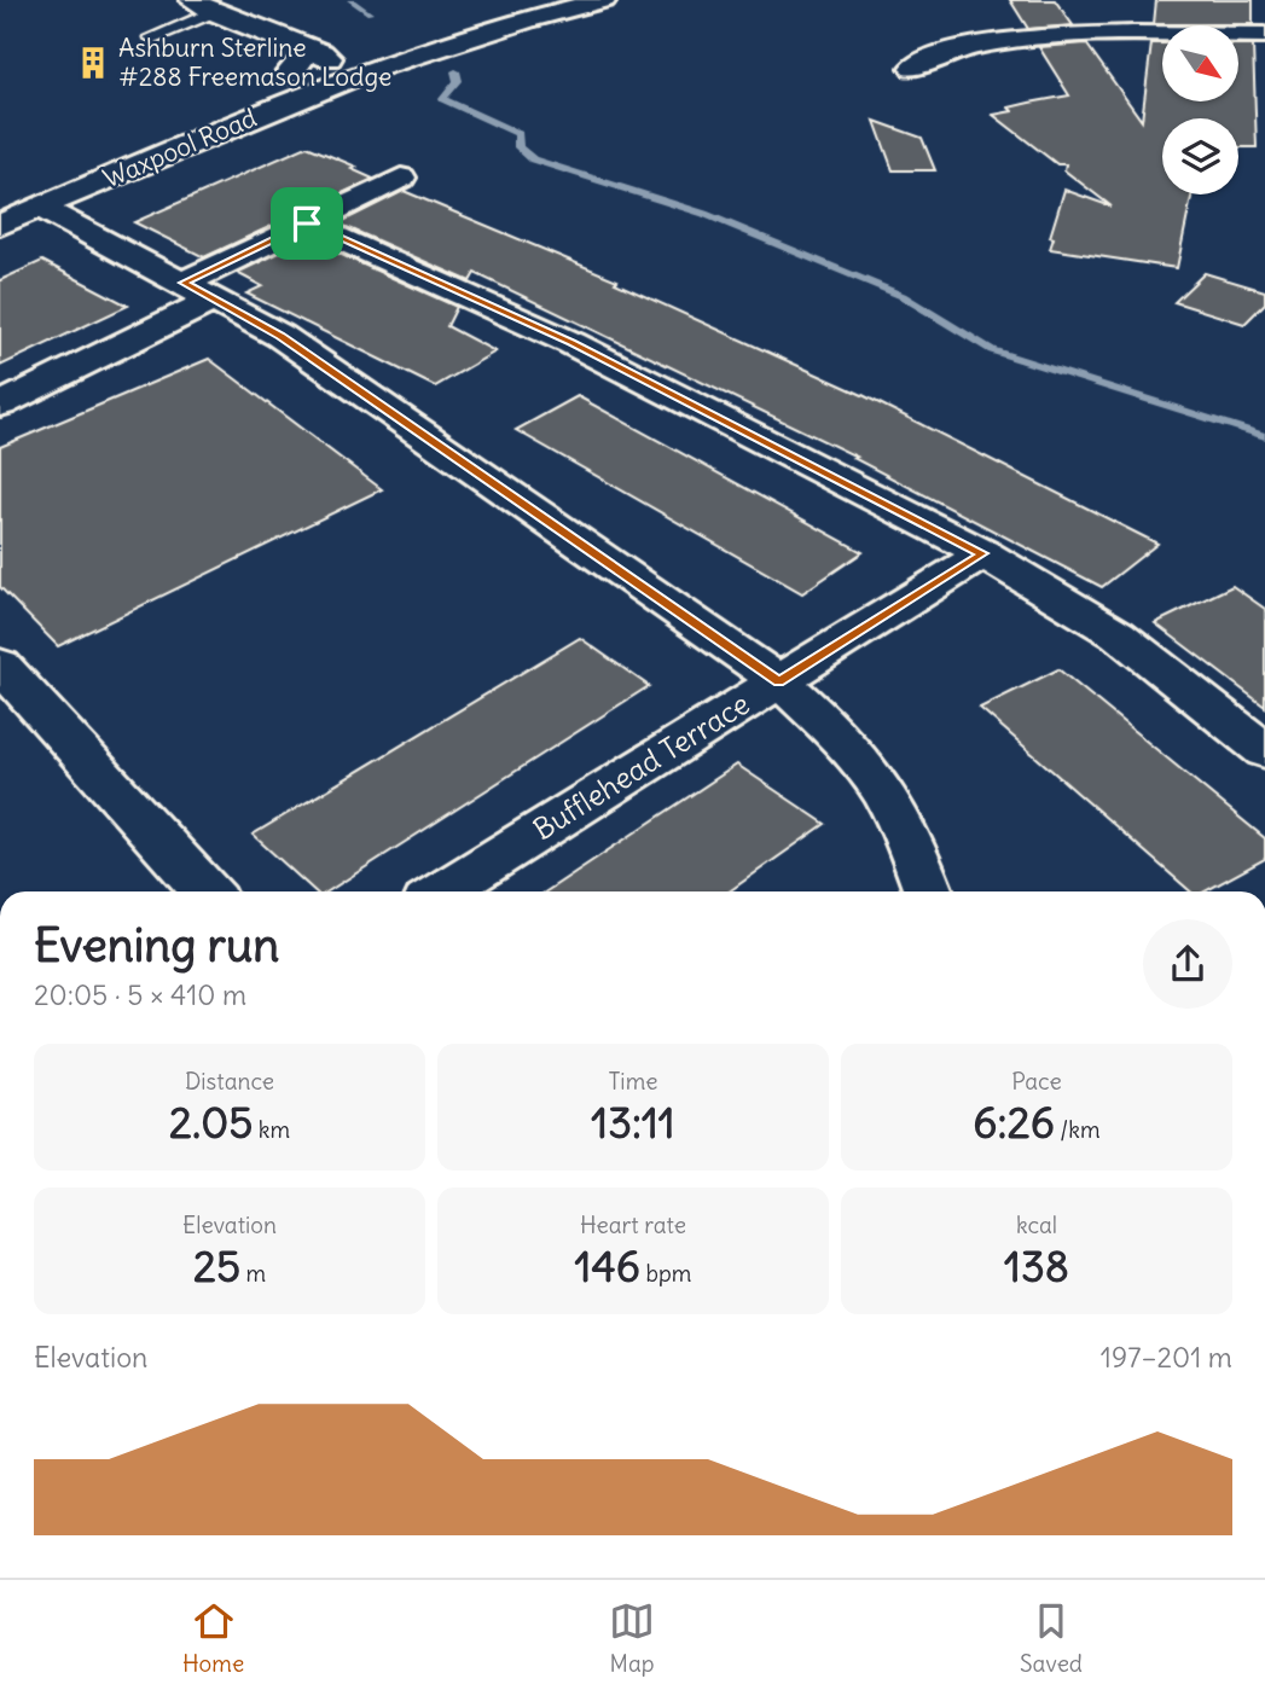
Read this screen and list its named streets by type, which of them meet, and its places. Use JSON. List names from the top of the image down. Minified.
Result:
{"streets":{"street":["Waxpool Road","Bufflehead Terrace"]},"places":{"building":["Ashburn Sterline #288 Freemason Lodge"]},"north":"bottom right","page":{"heading":["Evening run","20:05 · 5 × 410 m"],"stats":[["Distance","2.05 km"],["Time","13:11"],["Pace","6:26 /km"],["Elevation","25 m"],["Heart rate","146 bpm"],["kcal","138"]],"chart":["Elevation","197–201 m"],"tabs":["Home","Map","Saved"]}}
